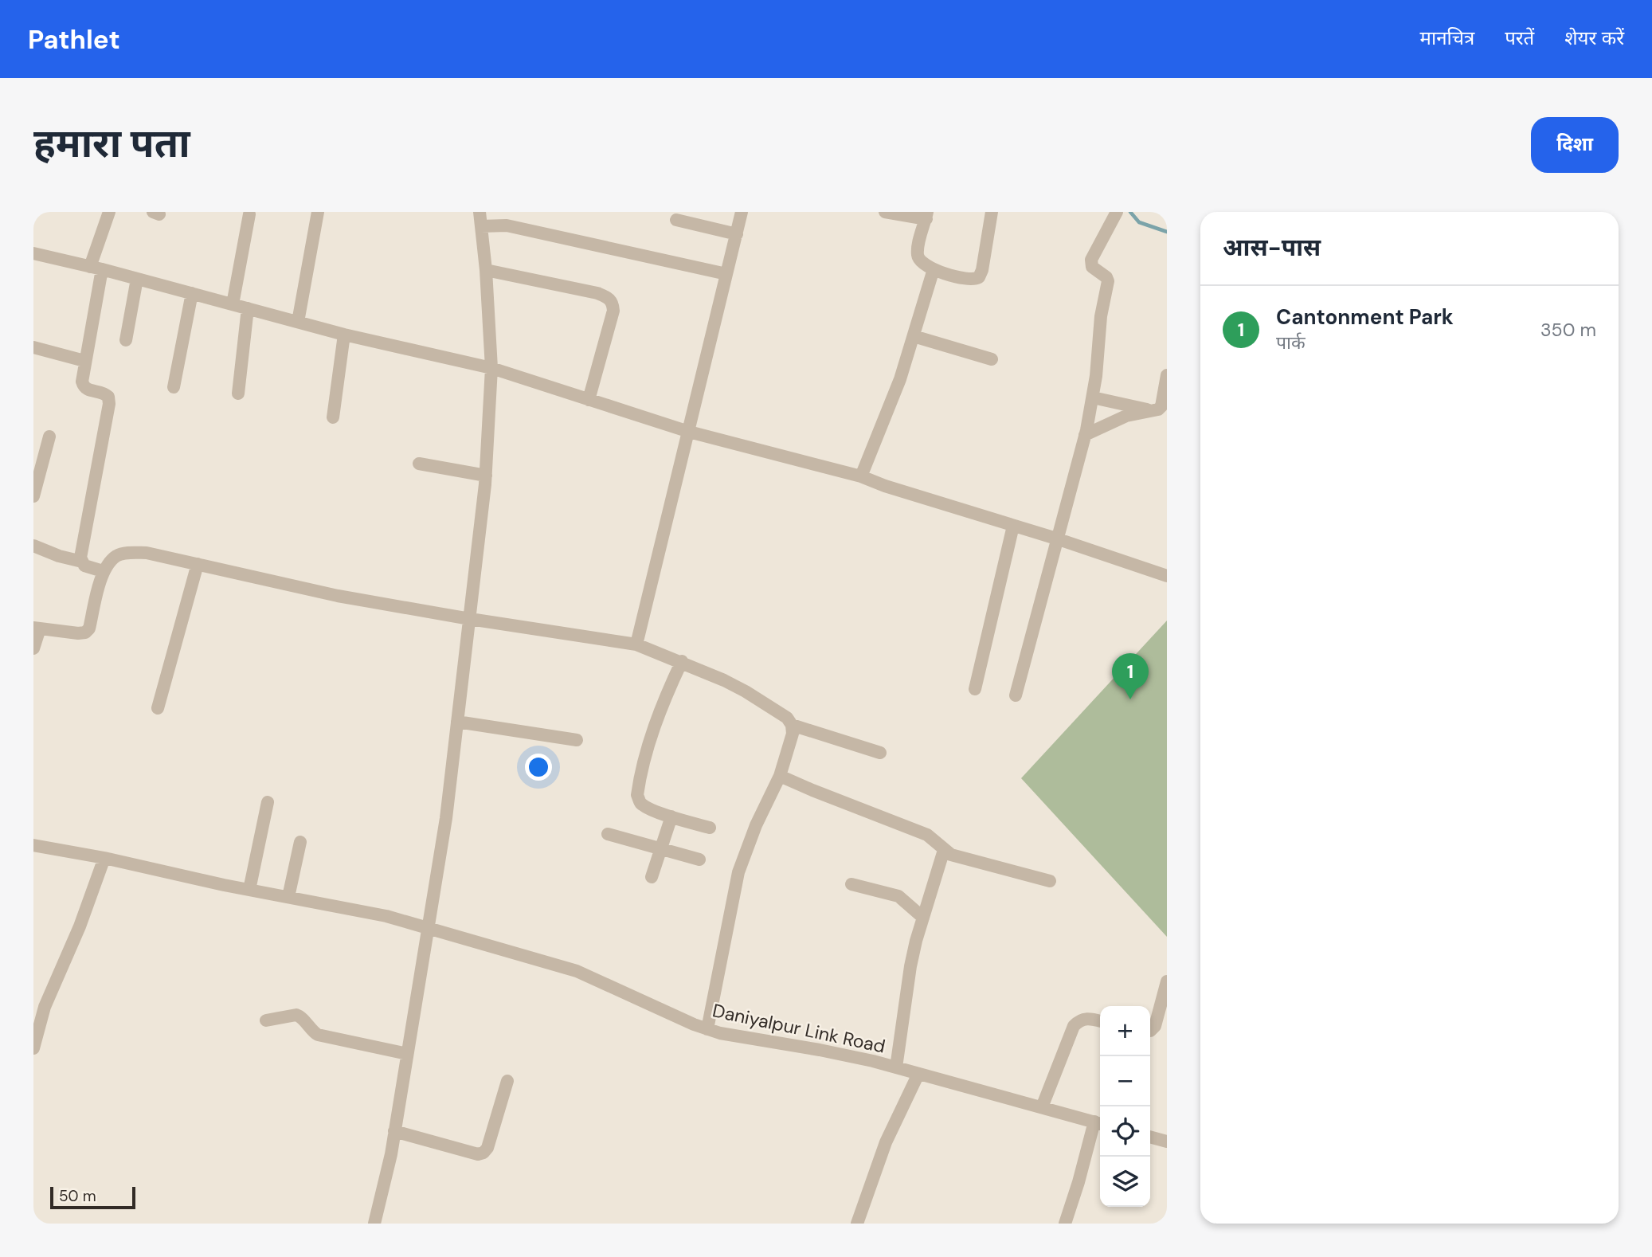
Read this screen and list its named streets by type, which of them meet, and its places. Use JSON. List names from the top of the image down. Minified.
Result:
{"streets":{"street":["Daniyalpur Link Road"]},"scale_bar":"50 m","page":{"header":"Pathlet","nav":["मानचित्र","परतें","शेयर करें"],"buttons":"दिशा","title":"हमारा पता","heading":"आस-पास","list":[{"mark":"1","name":"Cantonment Park","note":"पार्क","value":"350 m"}],"pins":"1","map_buttons":["+","−"],"scale":"50 m"}}
